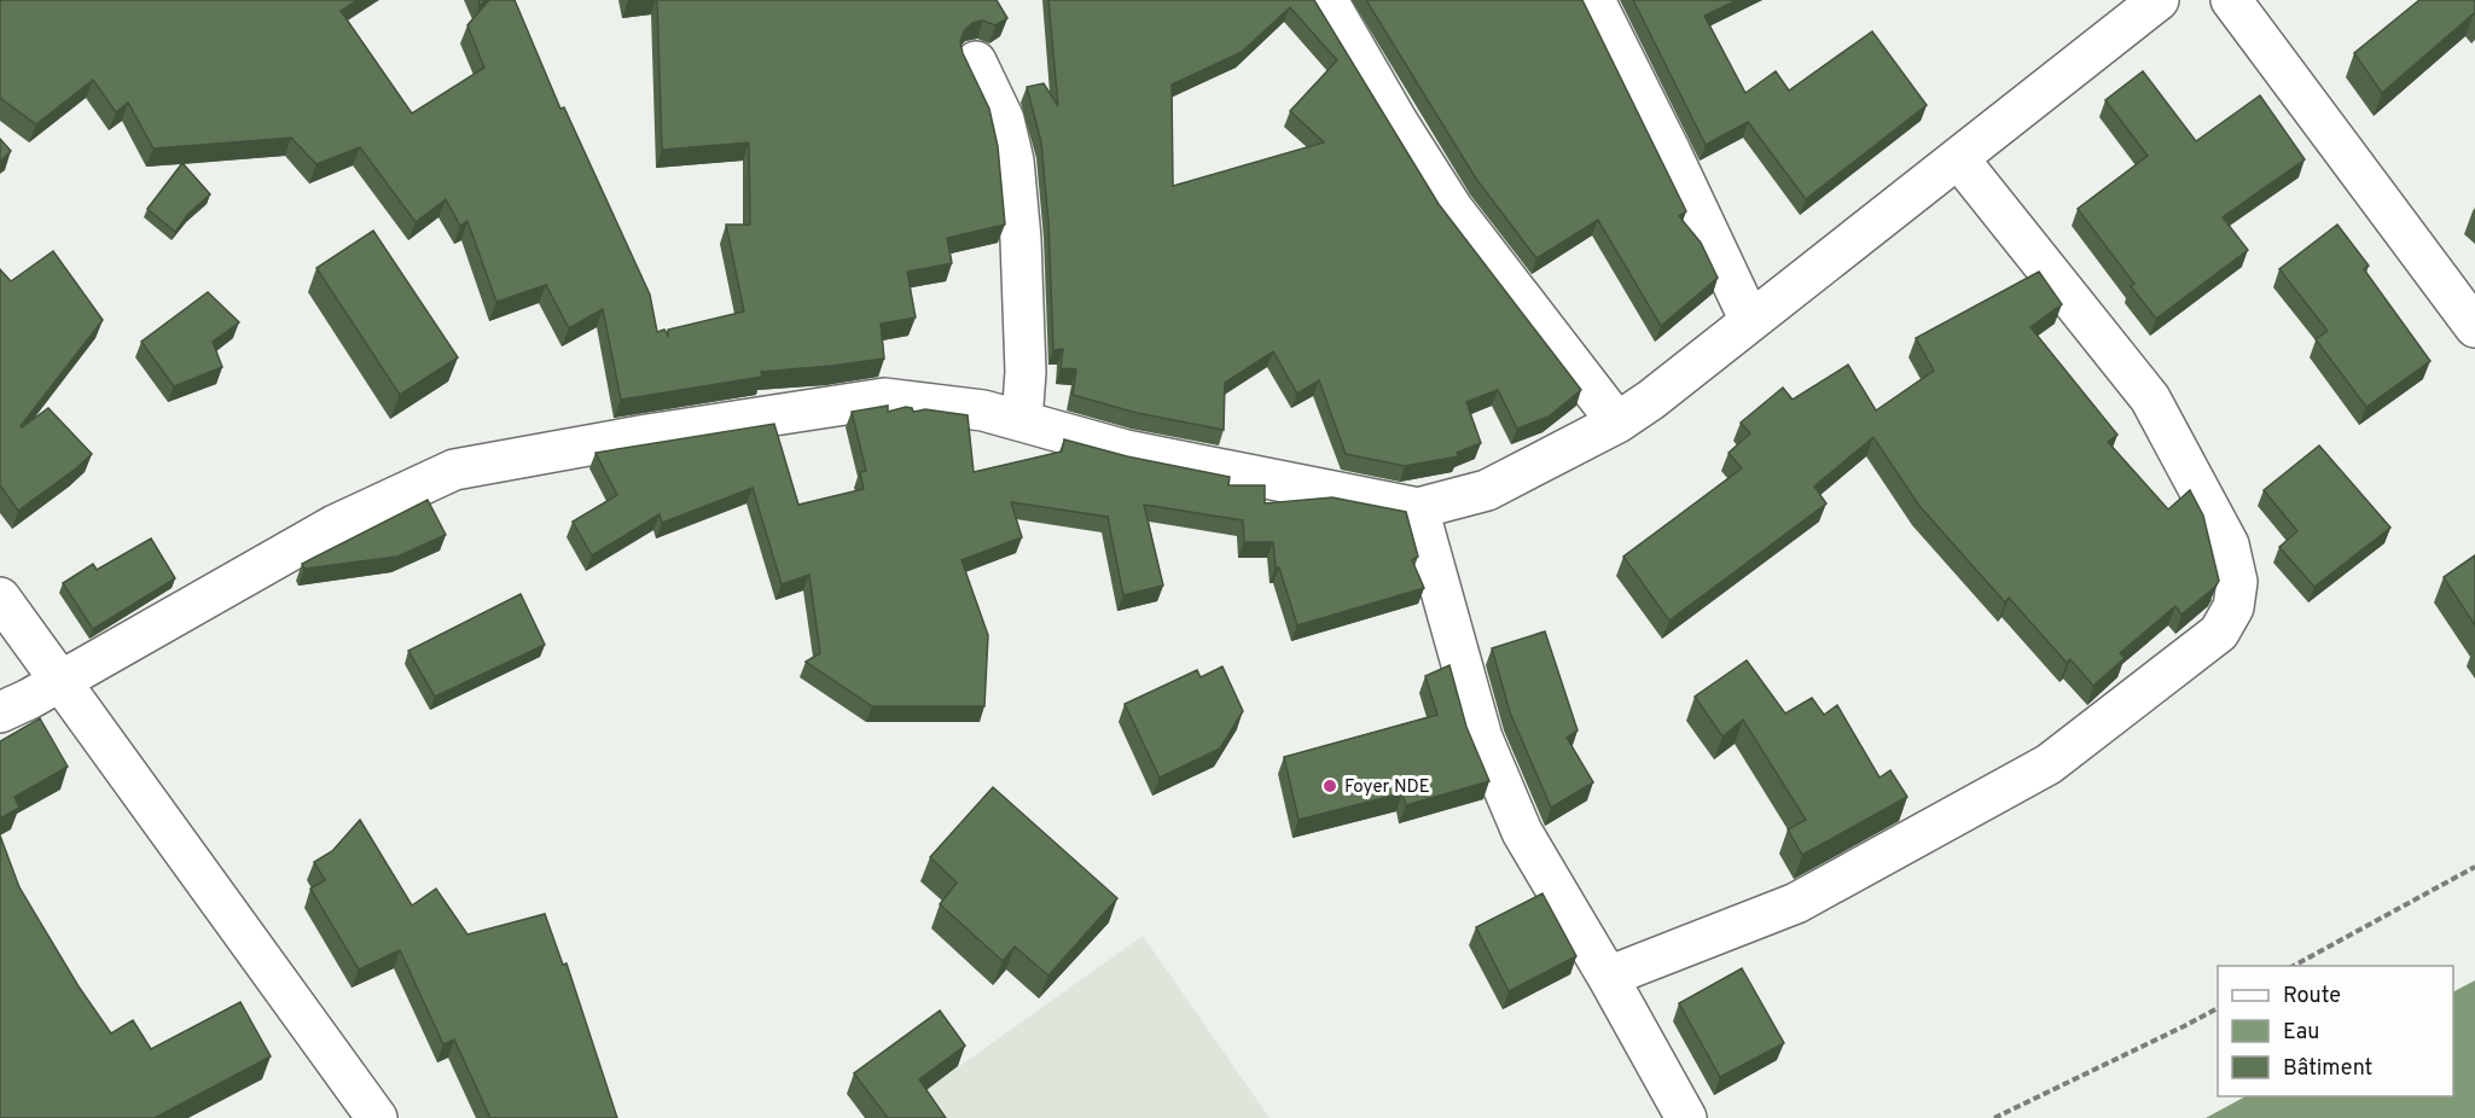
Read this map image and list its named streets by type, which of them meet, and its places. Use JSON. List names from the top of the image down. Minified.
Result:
{"places":["Foyer NDE"],"legend":["Route","Eau","Bâtiment"]}
